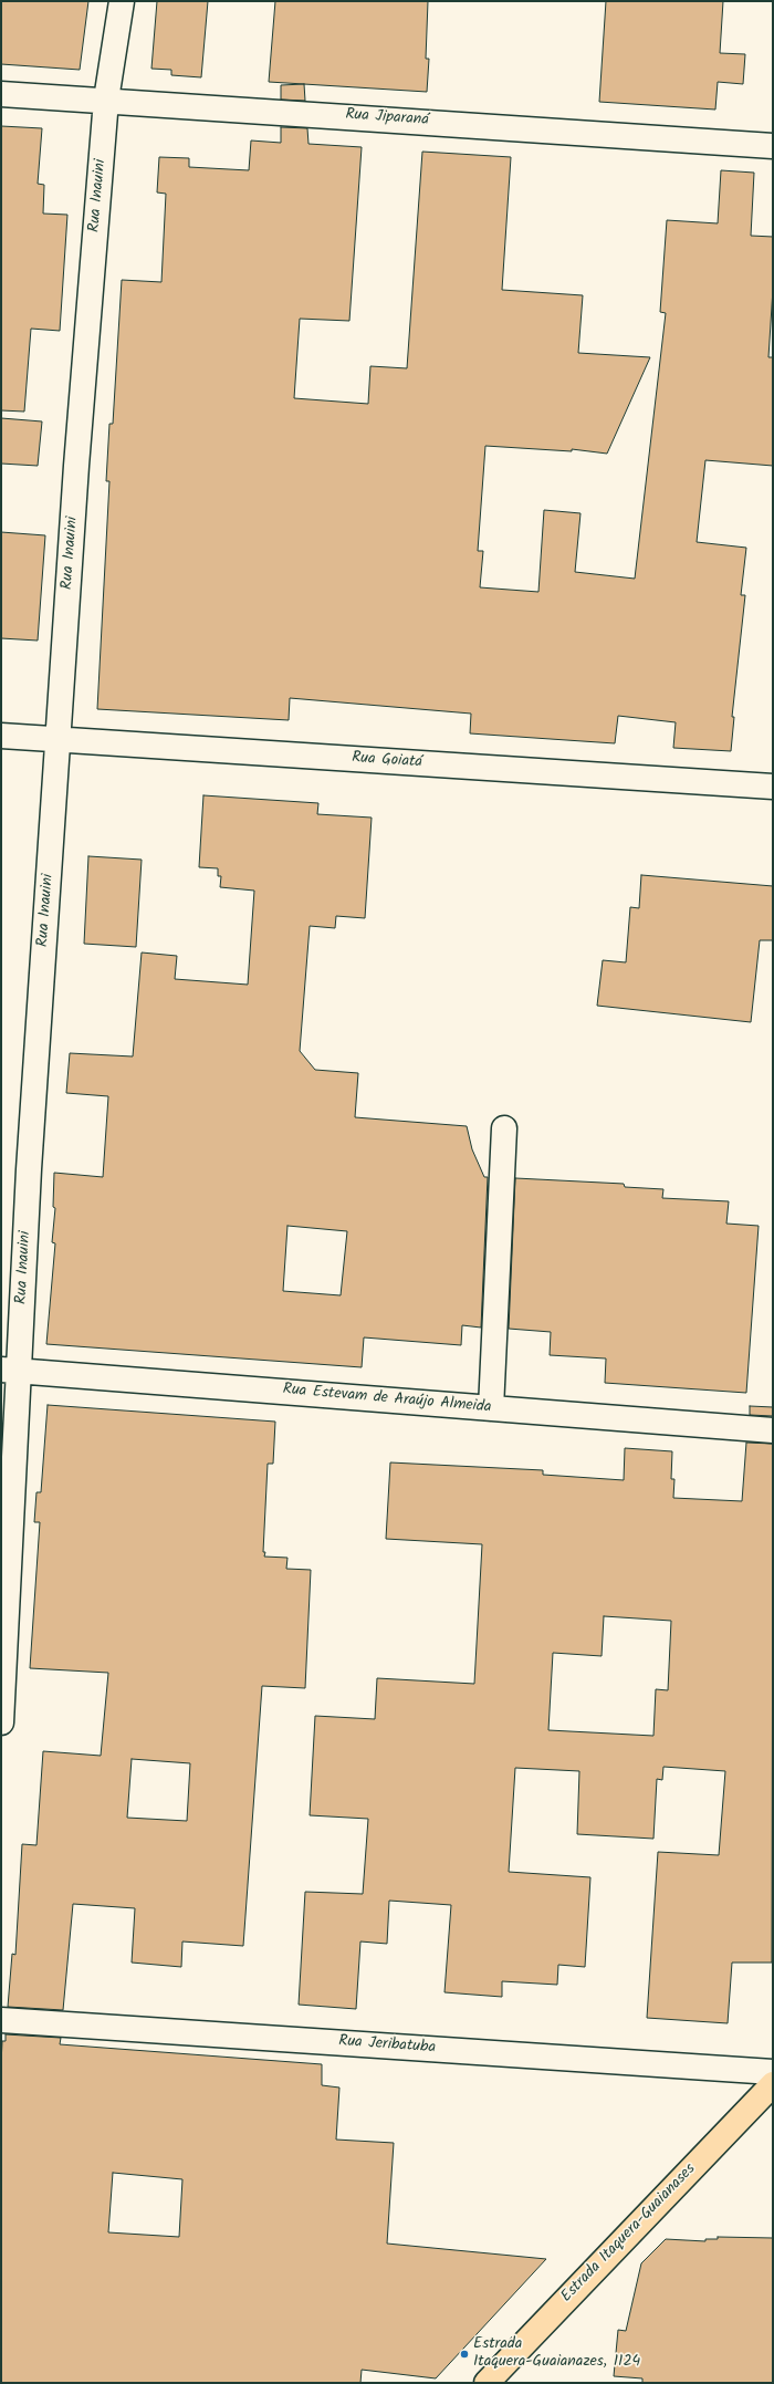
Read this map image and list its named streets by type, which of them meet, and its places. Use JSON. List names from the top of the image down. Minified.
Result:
{"streets":{"main road":["Estrada Itaquera-Guaianases"],"street":["Rua Jiparaná","Rua Inauini","Rua Goiatá","Rua Estevam de Araújo Almeida","Rua Jeribatuba"]},"crossings":[["Rua Jiparaná","Rua Inauini"],["Rua Inauini","Rua Goiatá"],["Rua Inauini","Rua Estevam de Araújo Almeida"]],"places":["Estrada Itaquera-Guaianazes, 1124"]}
